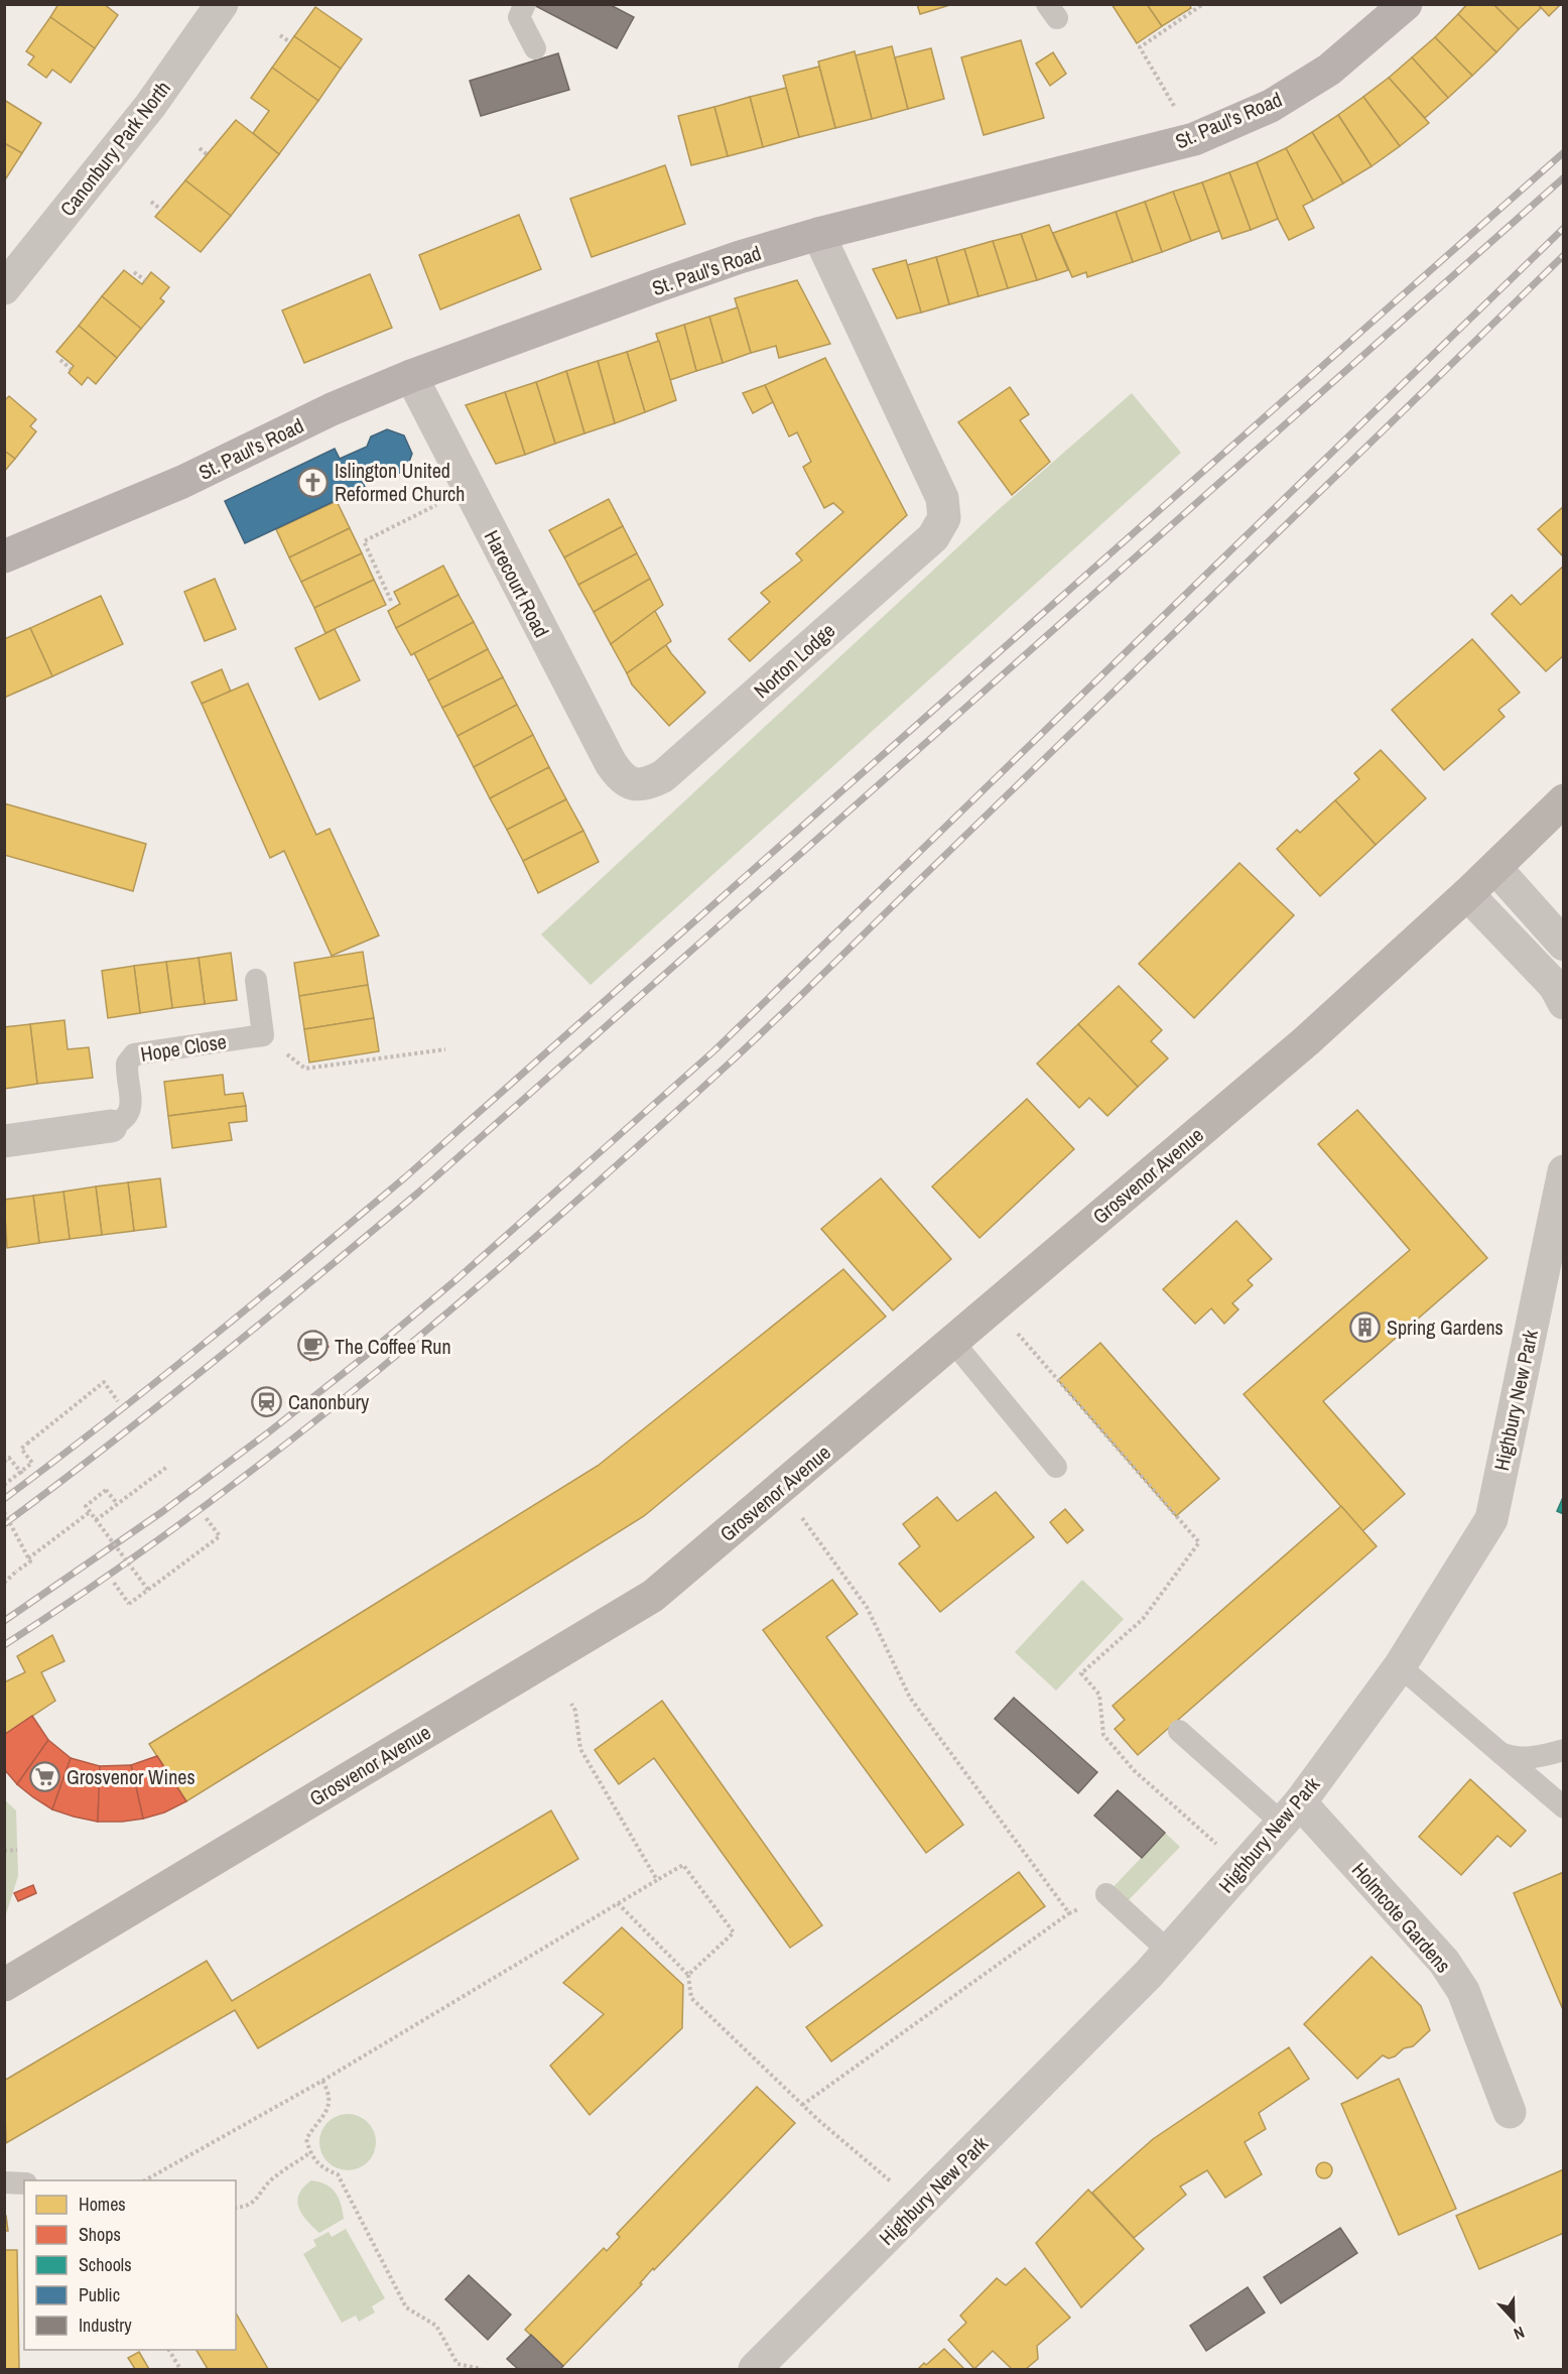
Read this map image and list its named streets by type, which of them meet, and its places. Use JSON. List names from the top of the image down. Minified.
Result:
{"streets":{"main road":["St. Paul's Road"],"street":["Canonbury Park North","Harecourt Road","Norton Lodge","Grosvenor Avenue","Highbury New Park","Holmcote Gardens"],"lane":["Hope Close"]},"crossings":[["St. Paul's Road","Harecourt Road"],["St. Paul's Road","Norton Lodge"],["Harecourt Road","Norton Lodge"],["Highbury New Park","Holmcote Gardens"]],"places":{"church":["Islington United Reformed Church"],"building":["Spring Gardens"],"cafe":["The Coffee Run"],"station":["Canonbury"],"supermarket":["Grosvenor Wines"]},"legend":["Homes","Shops","Schools","Public","Industry"],"north":"bottom"}
